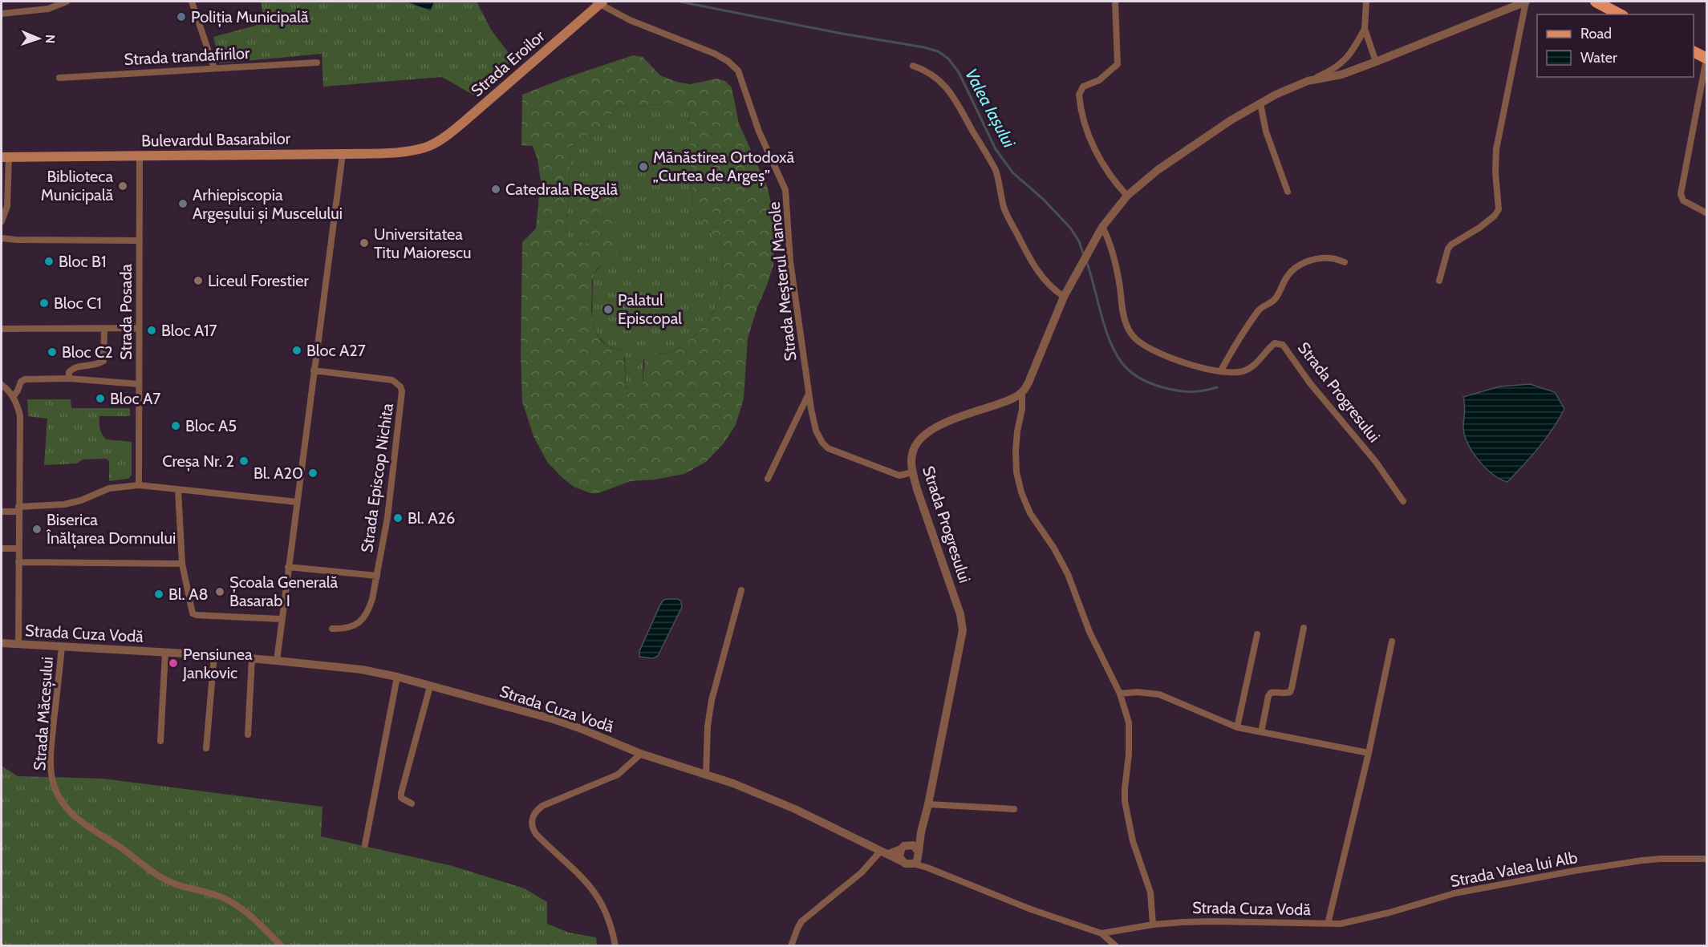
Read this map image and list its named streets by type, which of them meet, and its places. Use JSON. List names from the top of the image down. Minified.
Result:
{"streets":{"main road":["Strada Eroilor","Bulevardul Basarabilor"],"street":["Strada trandafirilor","Strada Meșterul Manole","Strada Posada","Strada Progresului","Strada Episcop Nichita","Strada Cuza Vodă","Strada Măceșului","Strada Valea lui Alb"]},"crossings":[["Strada Eroilor","Bulevardul Basarabilor"],["Strada Eroilor","Strada Meșterul Manole"],["Bulevardul Basarabilor","Strada Posada"],["Strada Meșterul Manole","Strada Progresului"],["Strada Progresului","Strada Cuza Vodă"],["Strada Cuza Vodă","Strada Măceșului"],["Strada Cuza Vodă","Strada Valea lui Alb"]],"water":["Valea Iașului"],"places":["Poliția Municipală","Mănăstirea Ortodoxă „Curtea de Argeș”","Biblioteca Municipală","Catedrala Regală","Arhiepiscopia Argeșului și Muscelului","Universitatea Titu Maiorescu","Bloc B1","Liceul Forestier","Bloc C1","Palatul Episcopal","Bloc A17","Bloc A27","Bloc C2","Bloc A7","Bloc A5","Creșa Nr. 2","Bl. A20","Bl. A26","Biserica Înălțarea Domnului","Școala Generală Basarab I","Bl. A8","Pensiunea Jankovic"],"legend":["Road","Water"],"north":"right"}
